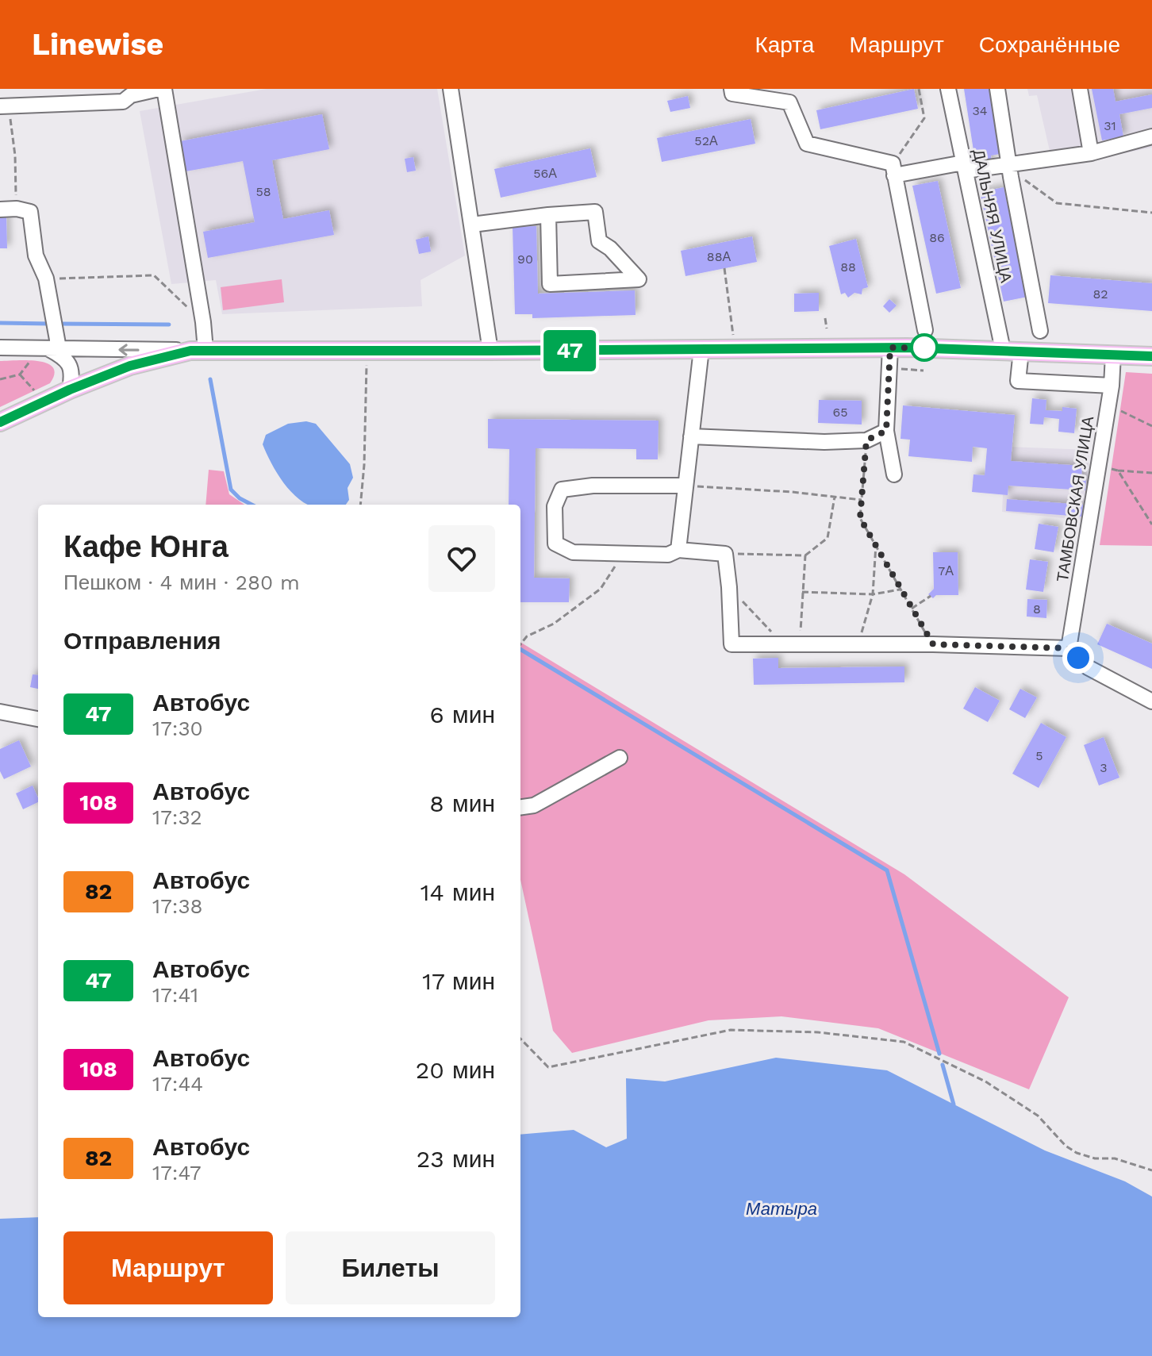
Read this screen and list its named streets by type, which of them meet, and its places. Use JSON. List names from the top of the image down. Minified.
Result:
{"streets":{"street":["ДАЛЬНЯЯ УЛИЦА","ТАМБОВСКАЯ УЛИЦА"]},"water":["Матыра"],"lines":["bus line 47"],"house_numbers":["34","31","52А","56А","58","86","88А","90","88","82","65","7А","8","5","3"],"page":{"header":"Linewise","nav":["Карта","Маршрут","Сохранённые"],"on_map":"47","heading":[["Кафе Юнга","Пешком · 4 мин · 280 m"],"Отправления"],"list":[{"mark":"47","name":"Автобус","note":"17:30","value":"6 мин"},{"mark":"108","name":"Автобус","note":"17:32","value":"8 мин"},{"mark":"82","name":"Автобус","note":"17:38","value":"14 мин"},{"mark":"47","name":"Автобус","note":"17:41","value":"17 мин"},{"mark":"108","name":"Автобус","note":"17:44","value":"20 мин"},{"mark":"82","name":"Автобус","note":"17:47","value":"23 мин"}],"buttons":["Маршрут","Билеты"]}}
